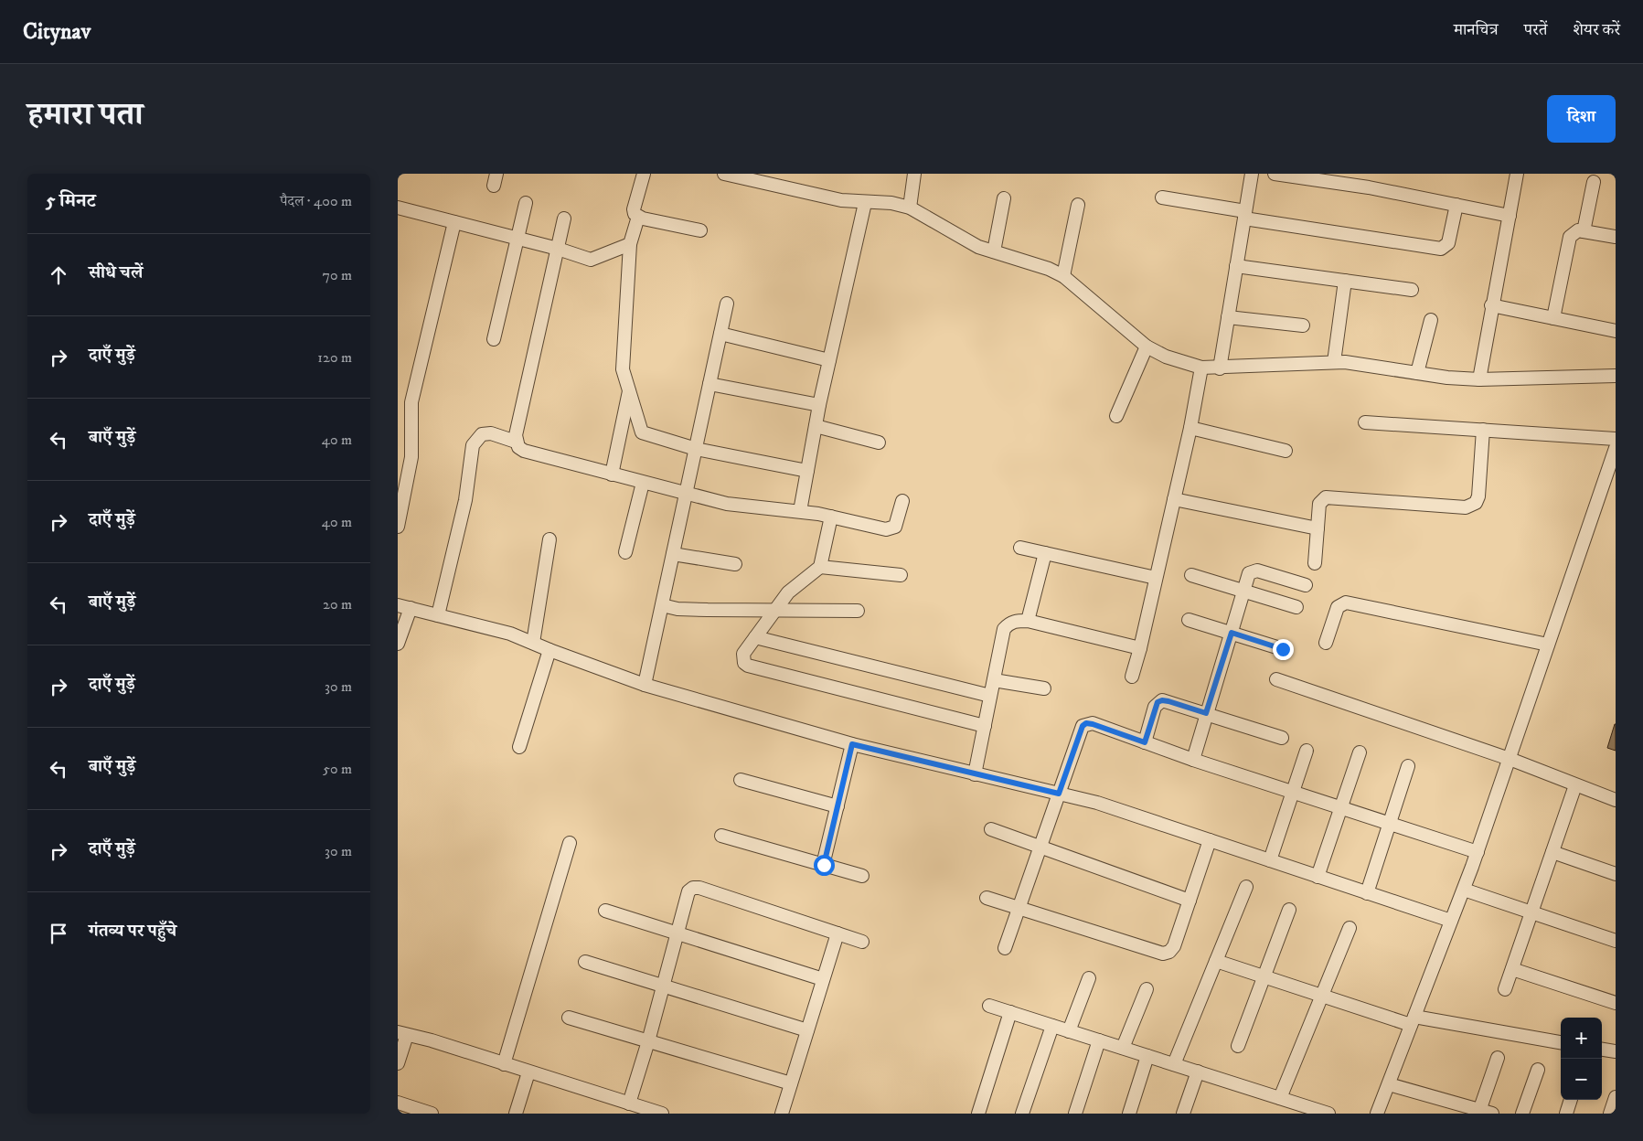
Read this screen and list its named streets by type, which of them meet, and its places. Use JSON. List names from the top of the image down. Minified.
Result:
{"page":{"header":"Citynav","nav":["मानचित्र","परतें","शेयर करें"],"title":"हमारा पता","buttons":"दिशा","heading":["5 मिनट","पैदल · 400 m"],"list":[["सीधे चलें","70 m"],["दाएँ मुड़ें","120 m"],["बाएँ मुड़ें","40 m"],["दाएँ मुड़ें","40 m"],["बाएँ मुड़ें","20 m"],["दाएँ मुड़ें","30 m"],["बाएँ मुड़ें","50 m"],["दाएँ मुड़ें","30 m"],"गंतव्य पर पहुँचे"],"map_buttons":["+","−"]}}
